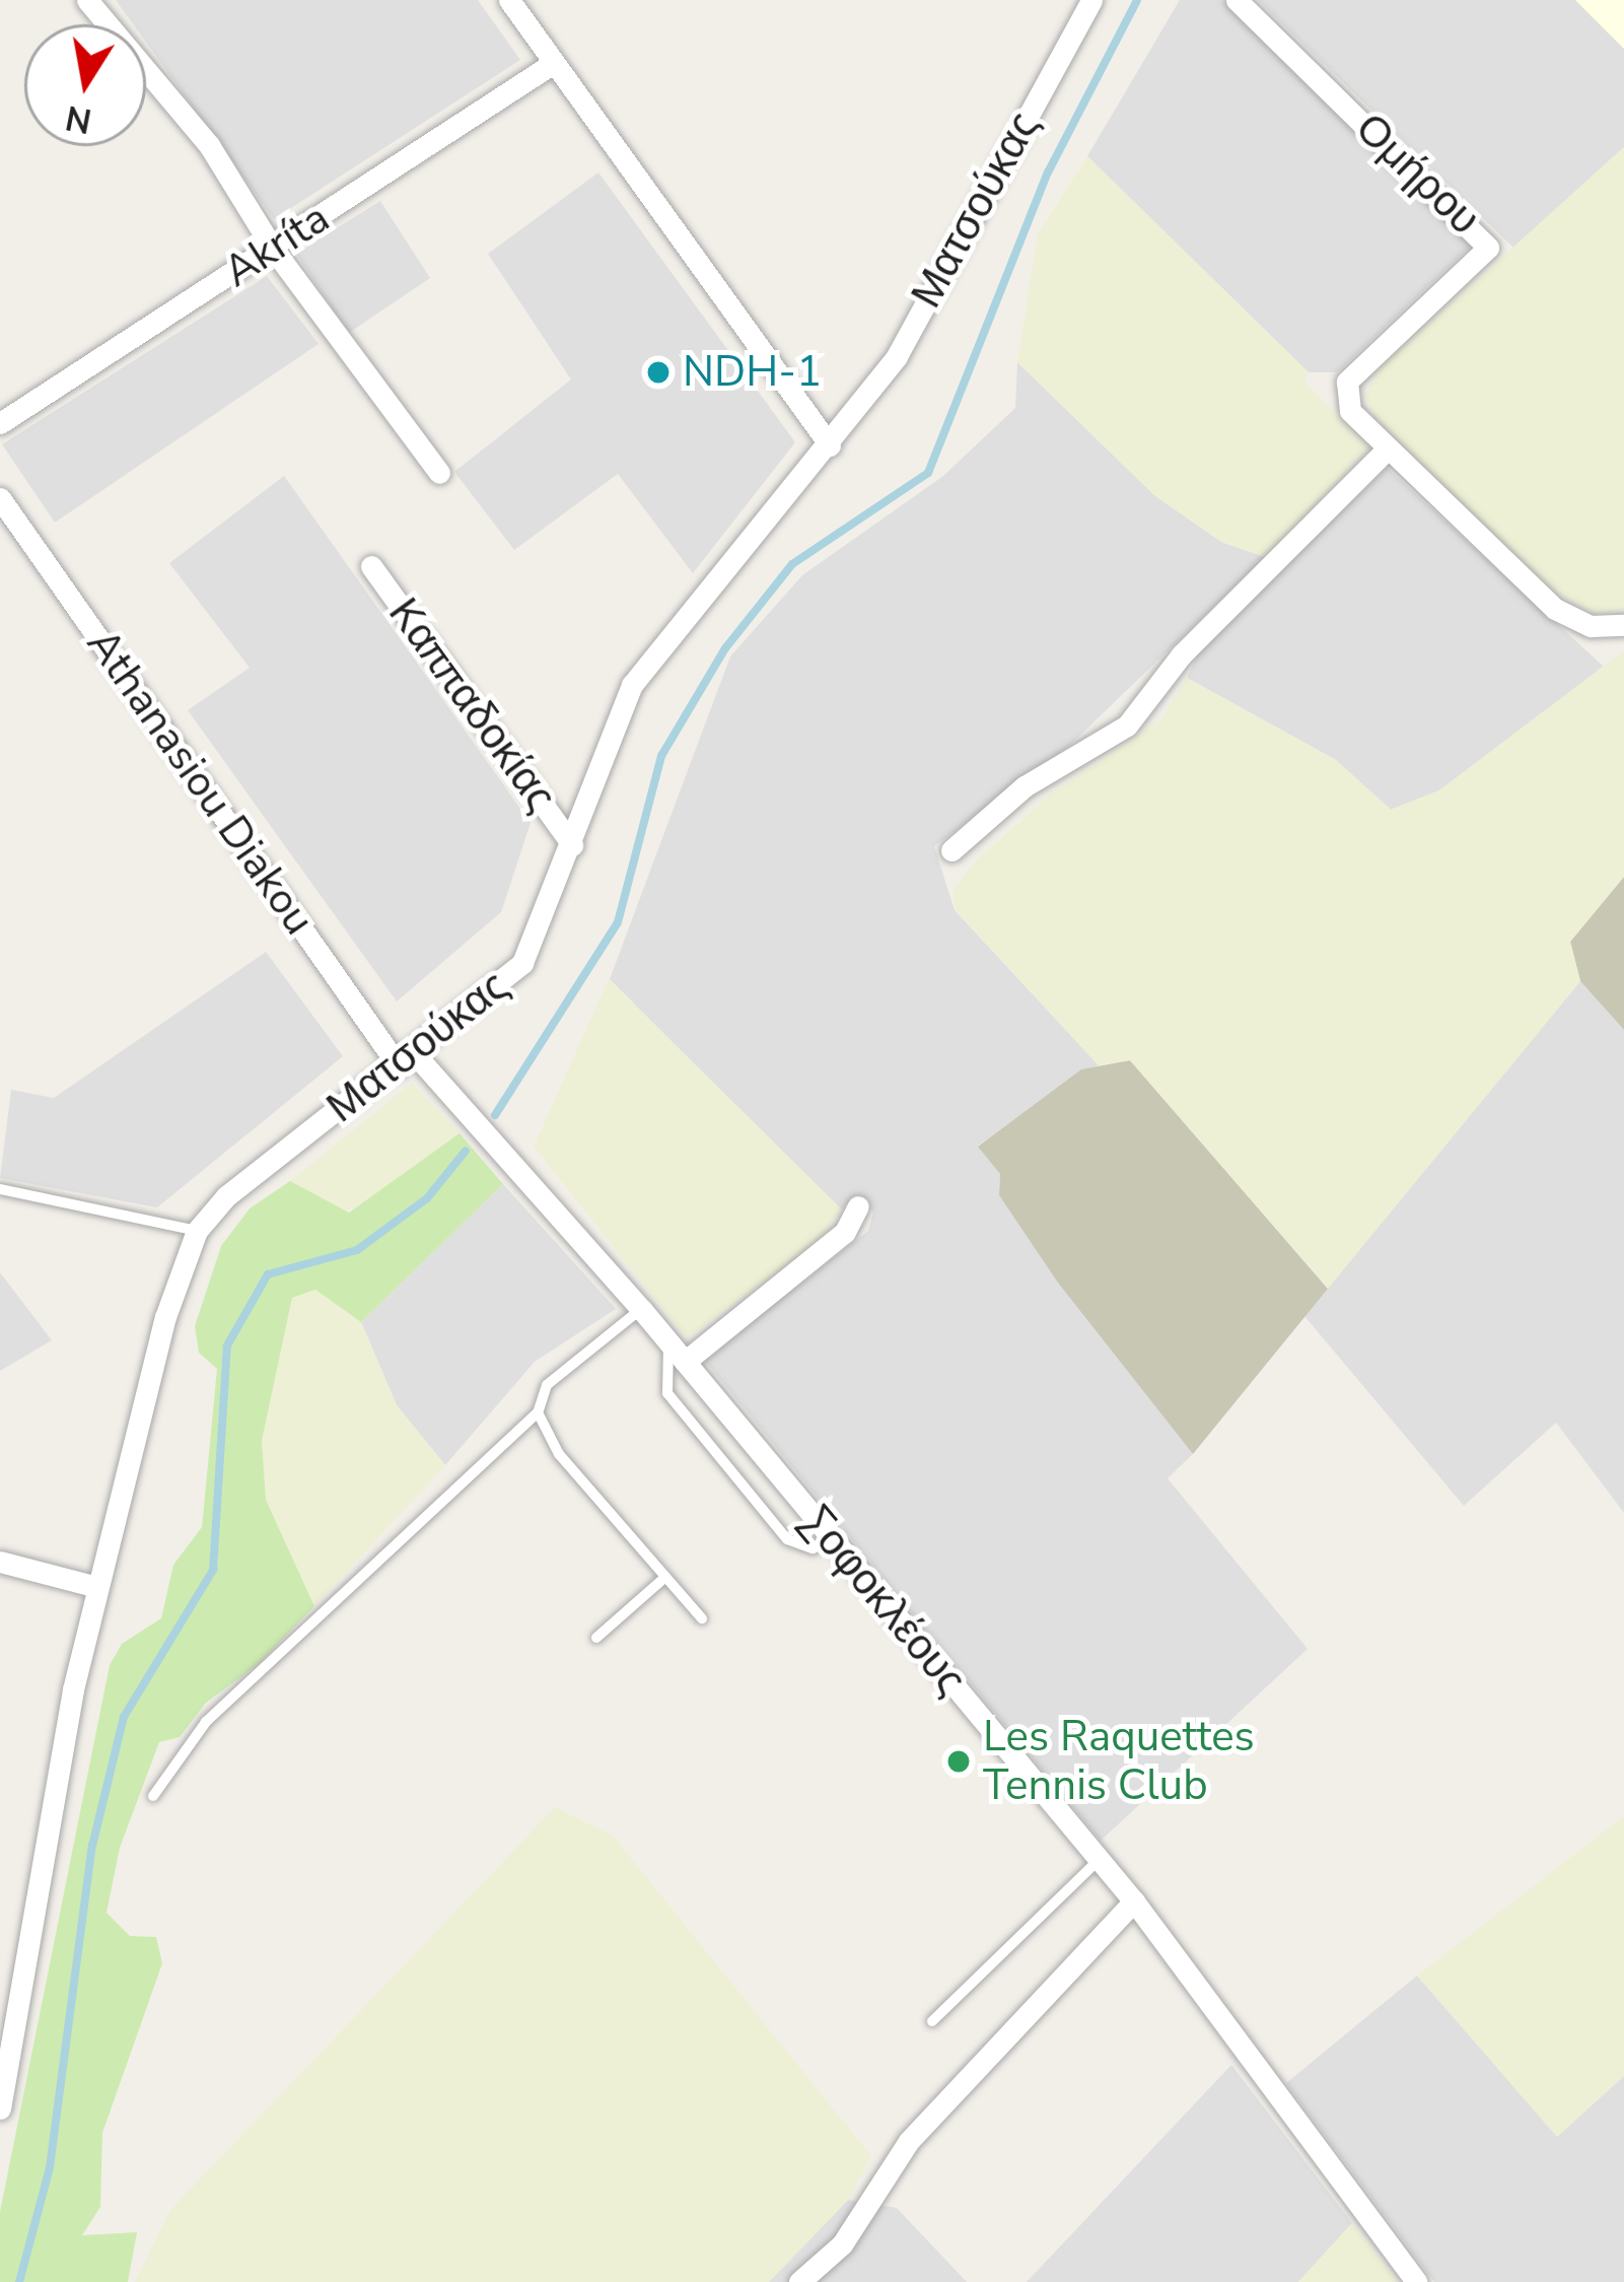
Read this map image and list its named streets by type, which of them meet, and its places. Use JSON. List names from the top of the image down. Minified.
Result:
{"streets":{"street":["Ομήρου","Ματσούκας","Akríta","Καππαδοκίας","Athanasiou Diakou","Σοφοκλέους"]},"crossings":[["Ματσούκας","Καππαδοκίας"],["Ματσούκας","Athanasiou Diakou"],["Ματσούκας","Σοφοκλέους"],["Athanasiou Diakou","Σοφοκλέους"]],"places":["NDH-1","Les Raquettes Tennis Club"],"north":"bottom"}
